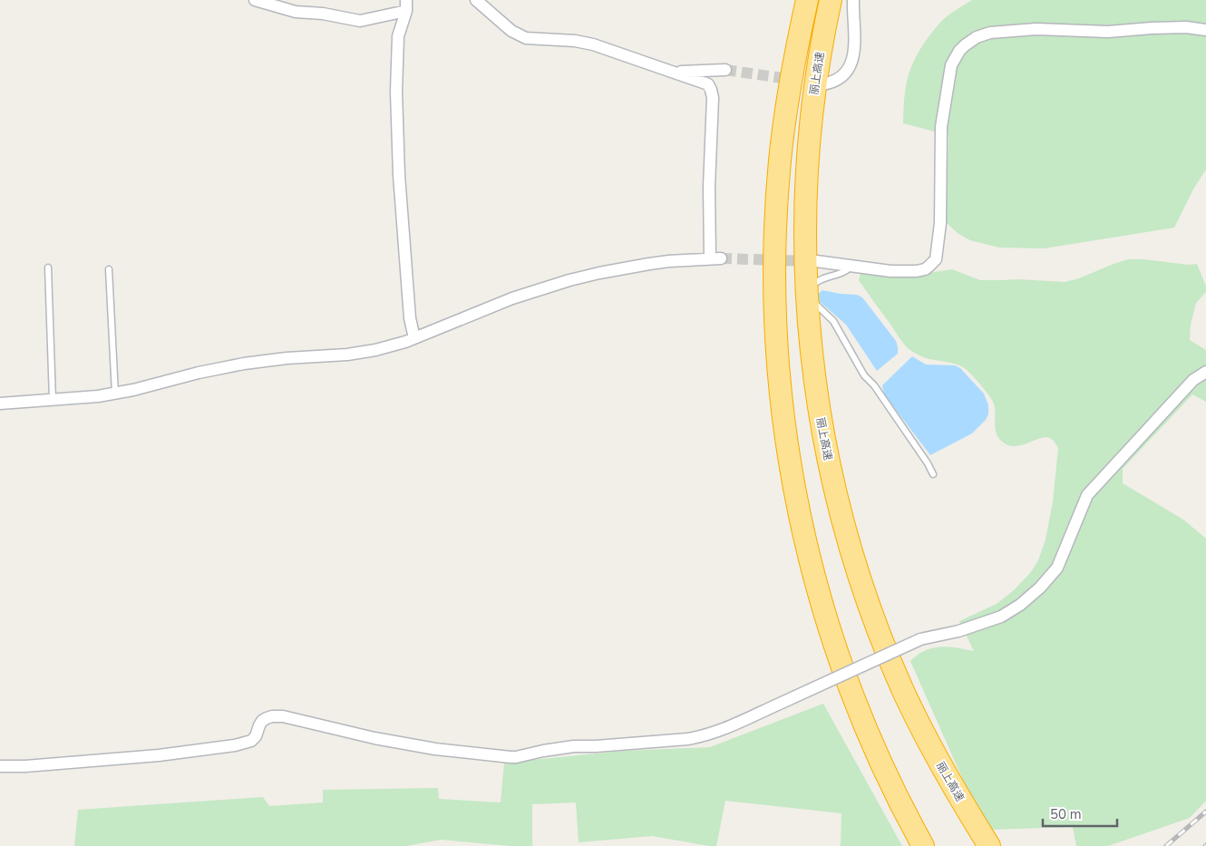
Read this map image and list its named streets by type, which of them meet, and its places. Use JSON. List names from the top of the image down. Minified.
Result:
{"streets":{"highway":["丽上高速"]},"scale_bar":"50 m"}
